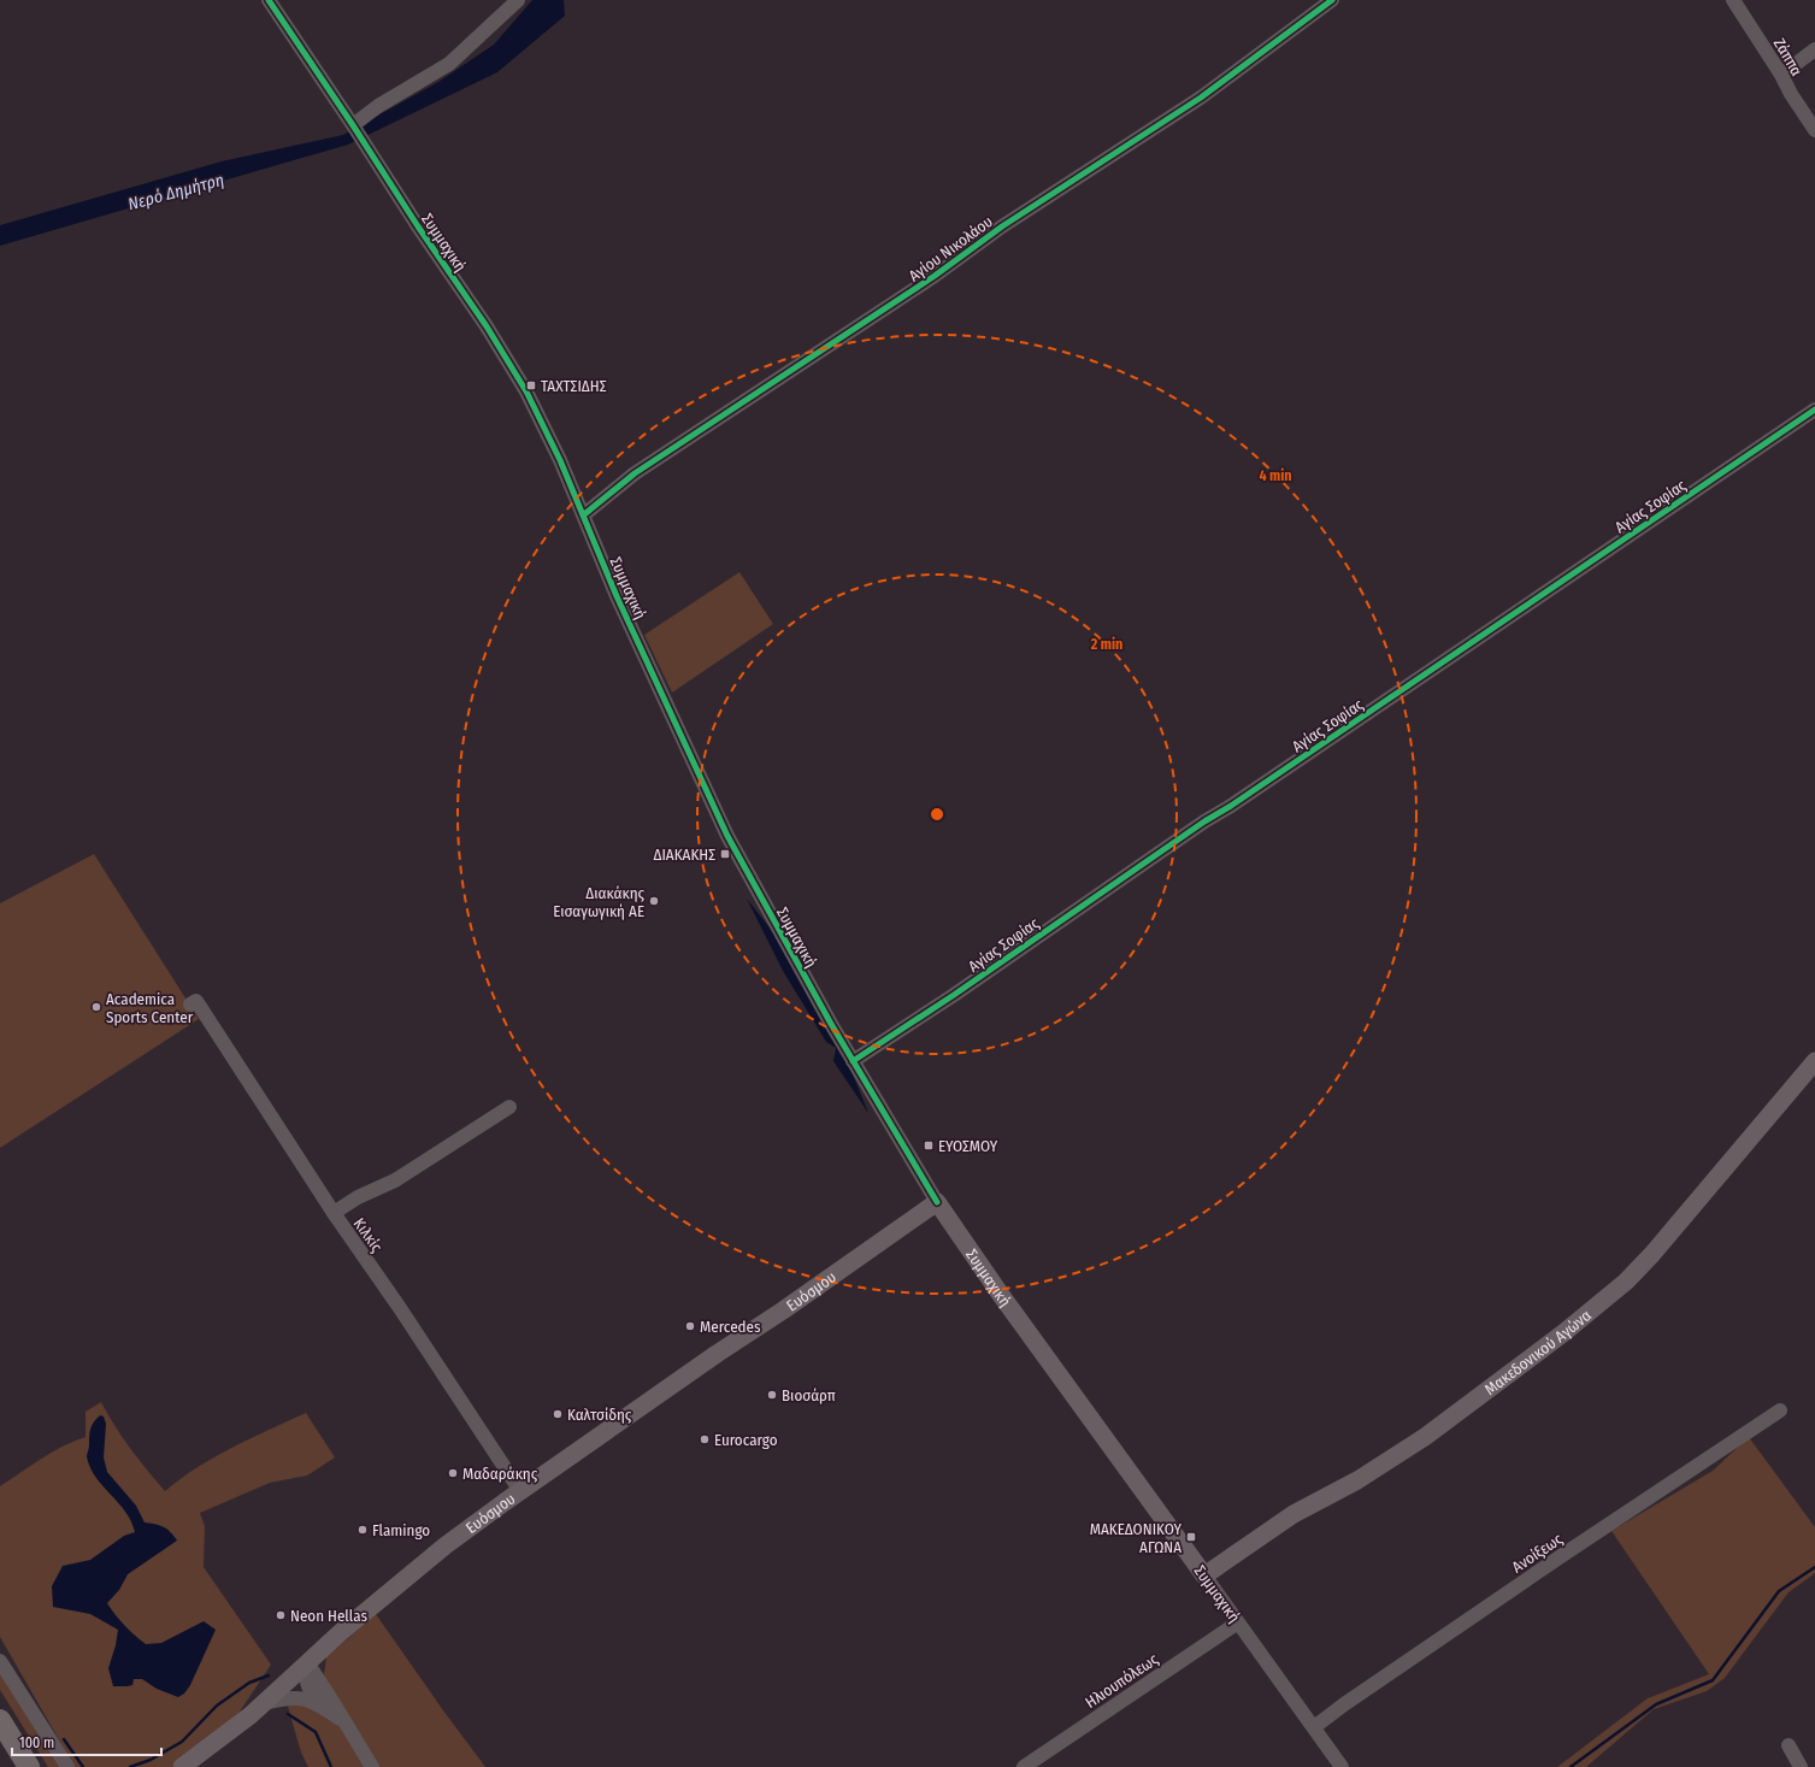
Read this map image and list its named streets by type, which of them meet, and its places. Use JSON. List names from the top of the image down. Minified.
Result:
{"streets":{"main road":["Συμμαχική","Ευόσμου","Μακεδονικού Αγώνα"],"street":["Ζάππα","Αγίου Νικολάου","Αγίας Σοφίας","Κιλκίς","Ανοίξεως","Ηλιουπόλεως"]},"crossings":[["Συμμαχική","Αγίου Νικολάου"],["Συμμαχική","Αγίας Σοφίας"],["Συμμαχική","Ευόσμου"],["Συμμαχική","Μακεδονικού Αγώνα"],["Συμμαχική","Ανοίξεως"],["Συμμαχική","Ηλιουπόλεως"],["Κιλκίς","Ευόσμου"]],"water":["Νερό Δημήτρη"],"places":{"transit":["ΤΑΧΤΣΙΔΗΣ","ΔΙΑΚΑΚΗΣ","ΕΥΟΣΜΟΥ","ΜΑΚΕΔΟΝΙΚΟΥ ΑΓΩΝΑ"],"other":["Διακάκης Εισαγωγική ΑΕ","Academica Sports Center","Mercedes","Βιοσάρπ","Καλτσίδης","Eurocargo","Μαδαράκης","Flamingo","Neon Hellas"]},"scale_bar":"100 m","rings":["4 min","2 min"]}
